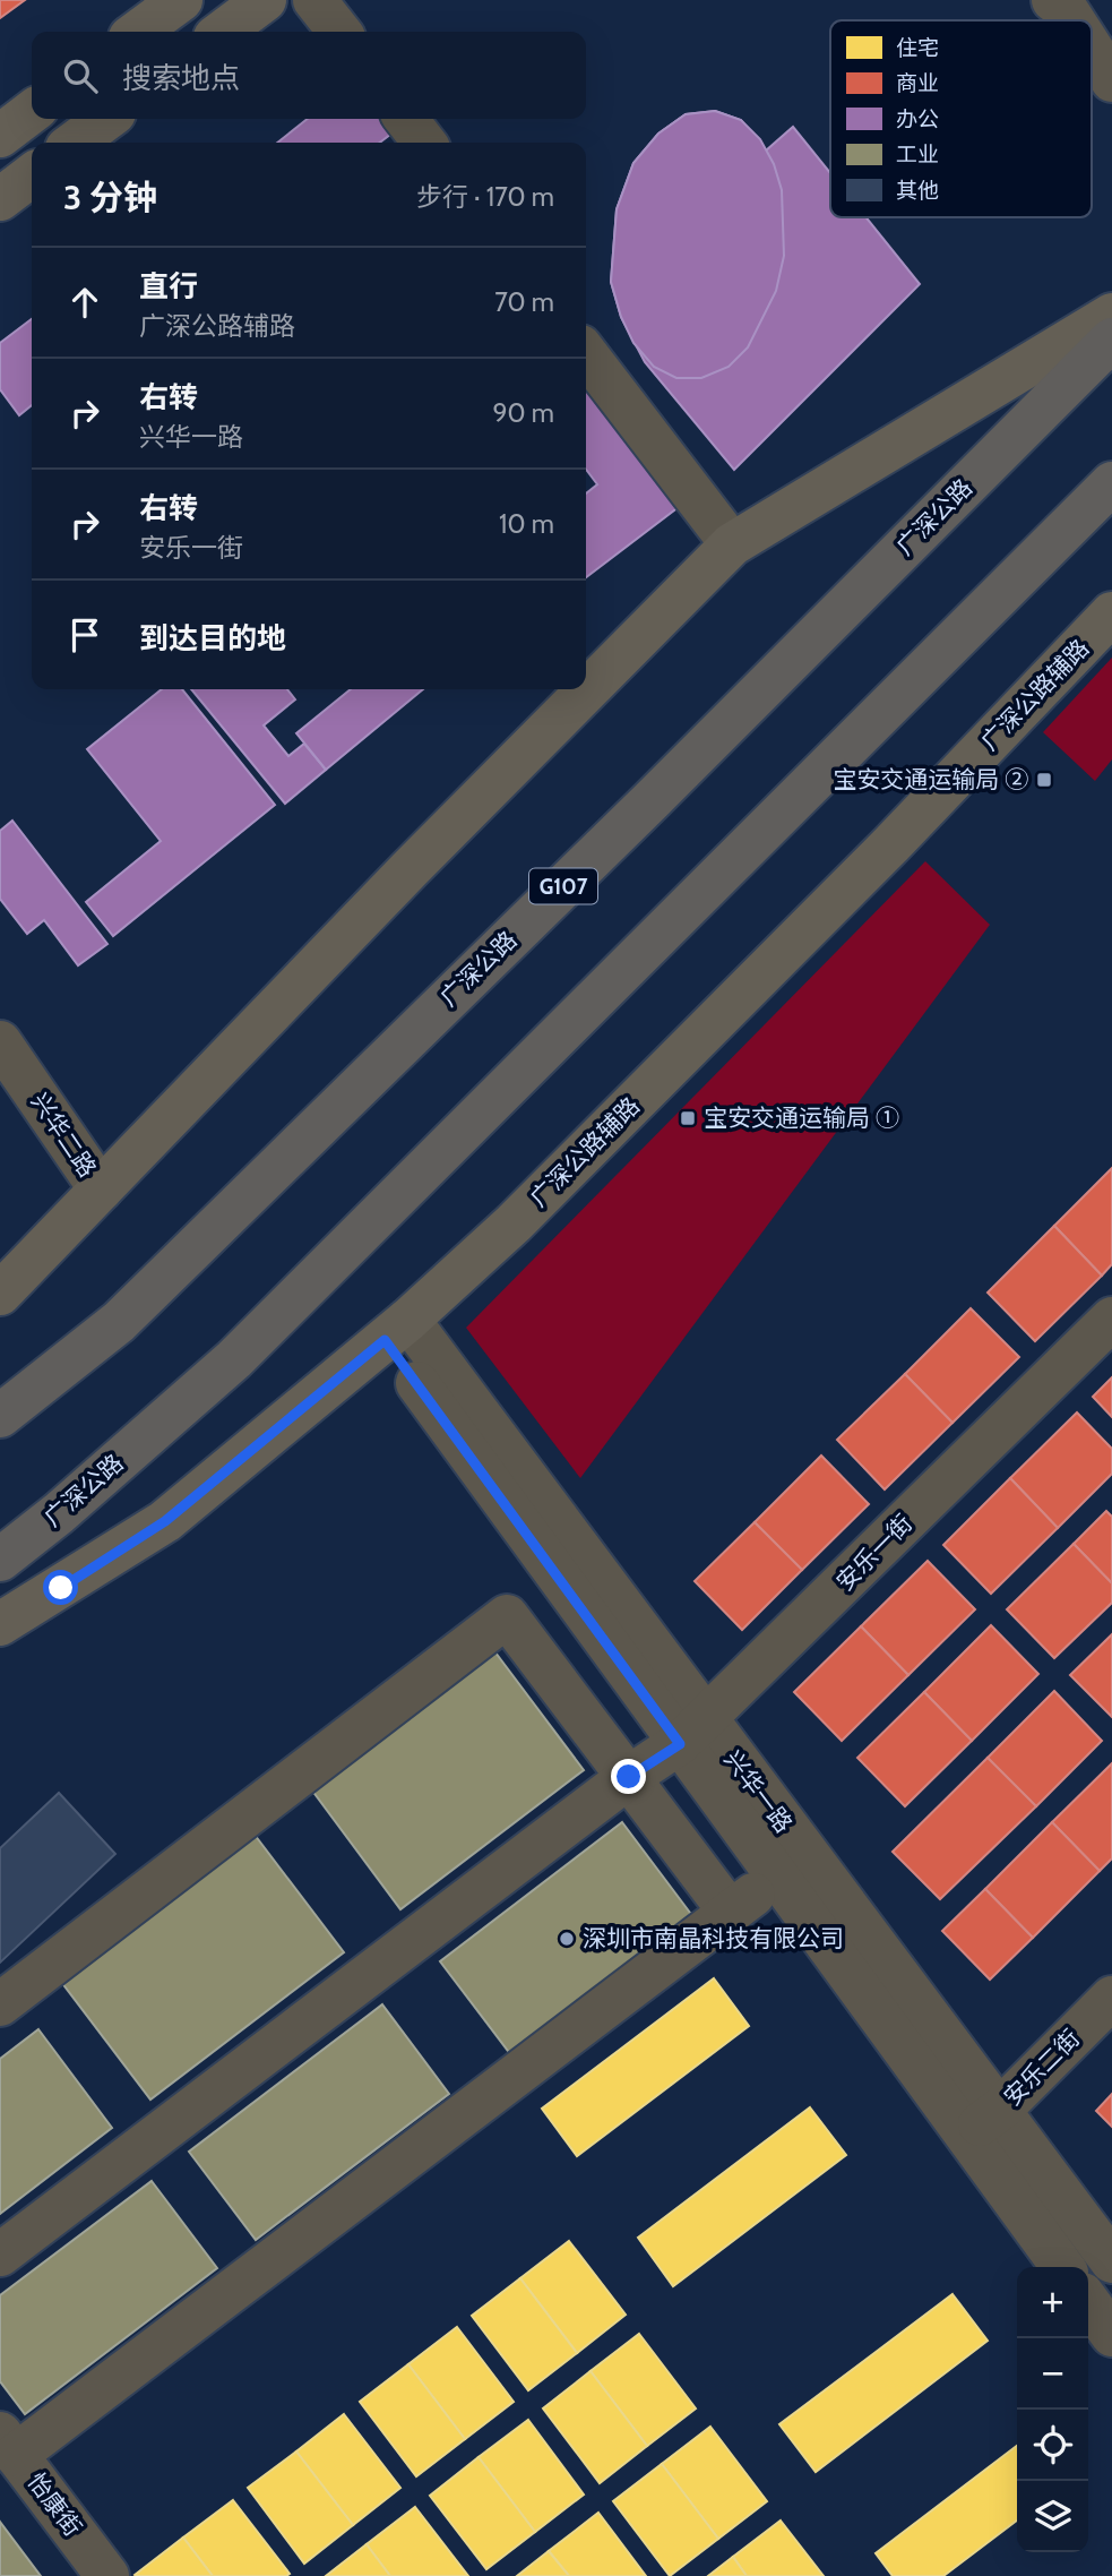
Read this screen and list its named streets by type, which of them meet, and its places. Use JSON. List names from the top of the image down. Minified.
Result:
{"streets":{"highway":["广深公路","G107"],"main road":["广深公路辅路"],"street":["兴华二路","安乐一街","兴华一路","安乐二街","怡康街"]},"crossings":[["广深公路辅路","兴华一路"],["安乐一街","兴华一路"],["兴华一路","安乐二街"]],"places":{"transit":["宝安交通运输局 ②","宝安交通运输局 ①"],"other":["深圳市南晶科技有限公司"]},"legend":["住宅","商业","办公","工业","其他"],"page":{"search":"搜索地点","heading":["3 分钟","步行 · 170 m"],"list":[["直行","广深公路辅路","70 m"],["右转","兴华一路","90 m"],["右转","安乐一街","10 m"],"到达目的地"],"map_buttons":["+","−"]}}
